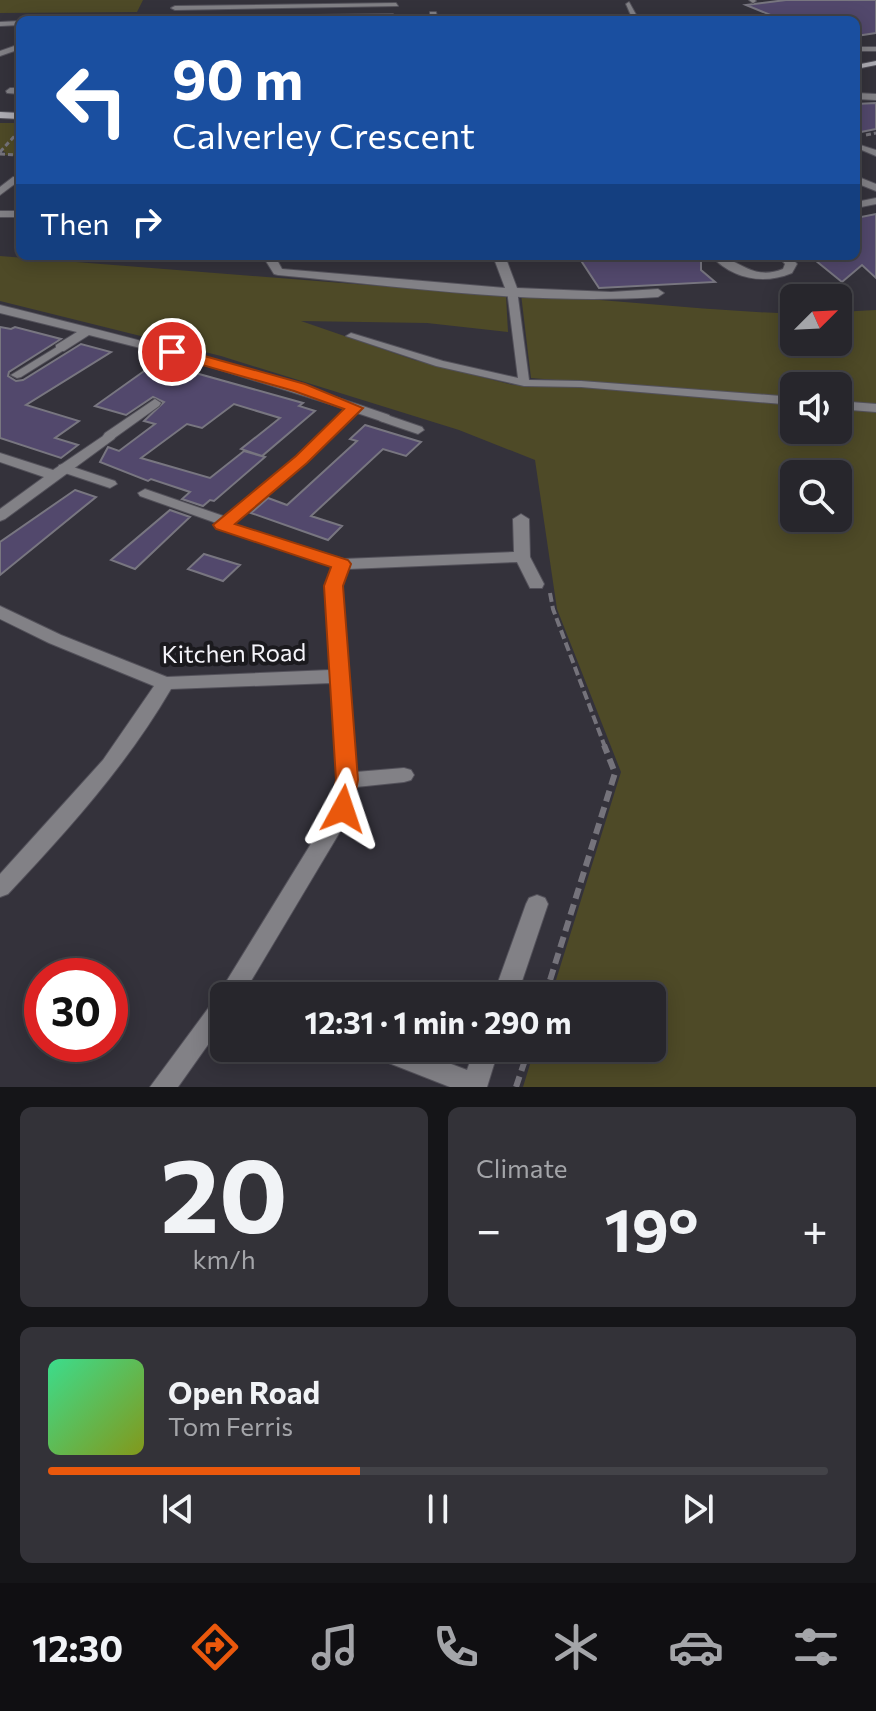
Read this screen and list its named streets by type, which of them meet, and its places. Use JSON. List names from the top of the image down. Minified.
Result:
{"streets":{"street":["Kitchen Road"]},"north":"top right","page":{"turn":["90 m","Calverley Crescent"],"then":"Then","limit":"30","trip":"12:31 · 1 min · 290 m","tile":[["20","km/h"],"Climate"],"heat":["−","19°","+"],"song":["Open Road","Tom Ferris"],"tabs":"12:30"}}
